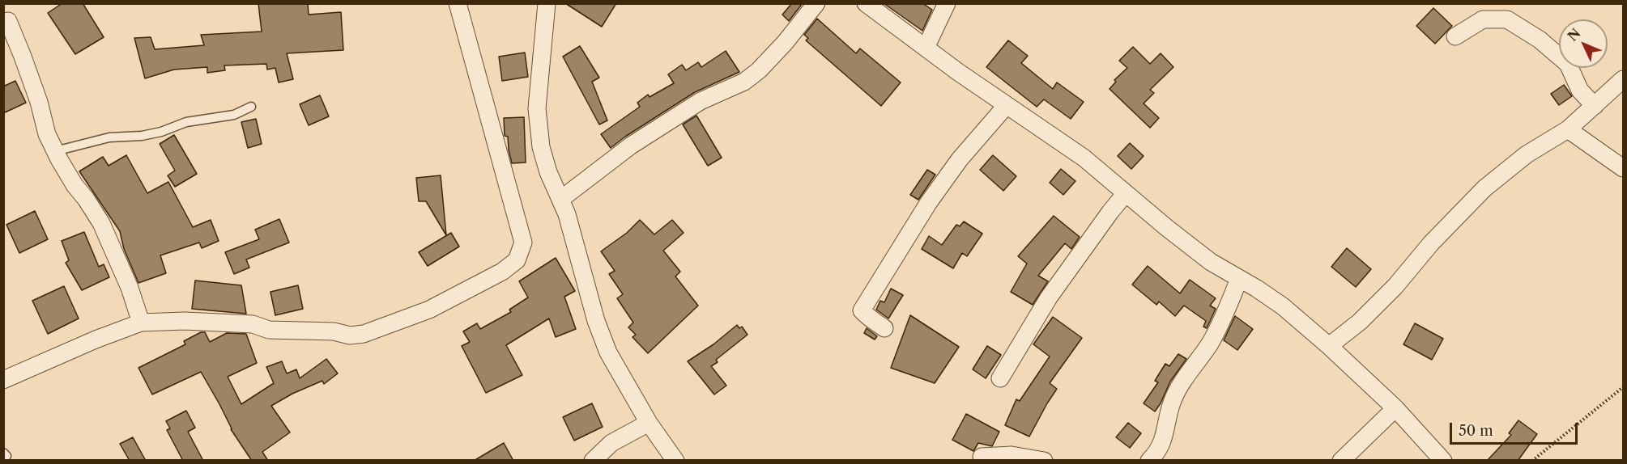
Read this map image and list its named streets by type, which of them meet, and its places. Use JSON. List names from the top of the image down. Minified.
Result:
{"scale_bar":"50 m","north":"top left"}
